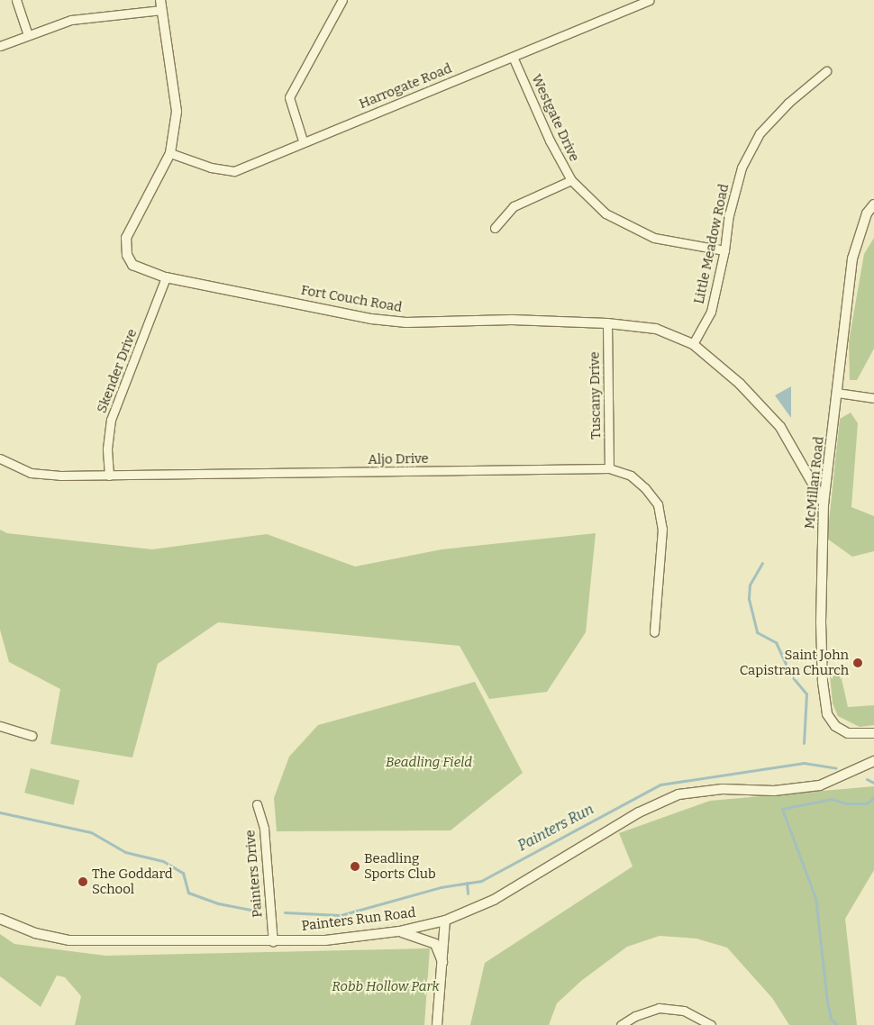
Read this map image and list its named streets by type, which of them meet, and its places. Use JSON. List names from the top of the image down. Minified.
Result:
{"streets":{"street":["Harrogate Road","Westgate Drive","Little Meadow Road","Fort Couch Road","Skender Drive","Tuscany Drive","Aljo Drive","McMillan Road","Painters Drive","Painters Run Road"]},"crossings":[["Harrogate Road","Westgate Drive"],["Harrogate Road","Fort Couch Road"],["Westgate Drive","Little Meadow Road"],["Little Meadow Road","Fort Couch Road"],["Fort Couch Road","Skender Drive"],["Fort Couch Road","Tuscany Drive"],["Fort Couch Road","McMillan Road"],["Skender Drive","Aljo Drive"],["Tuscany Drive","Aljo Drive"],["Painters Drive","Painters Run Road"]],"water":["Painters Run"],"parks":["Beadling Field","Robb Hollow Park"],"places":["Saint John Capistran Church","Beadling Sports Club","The Goddard School"]}
